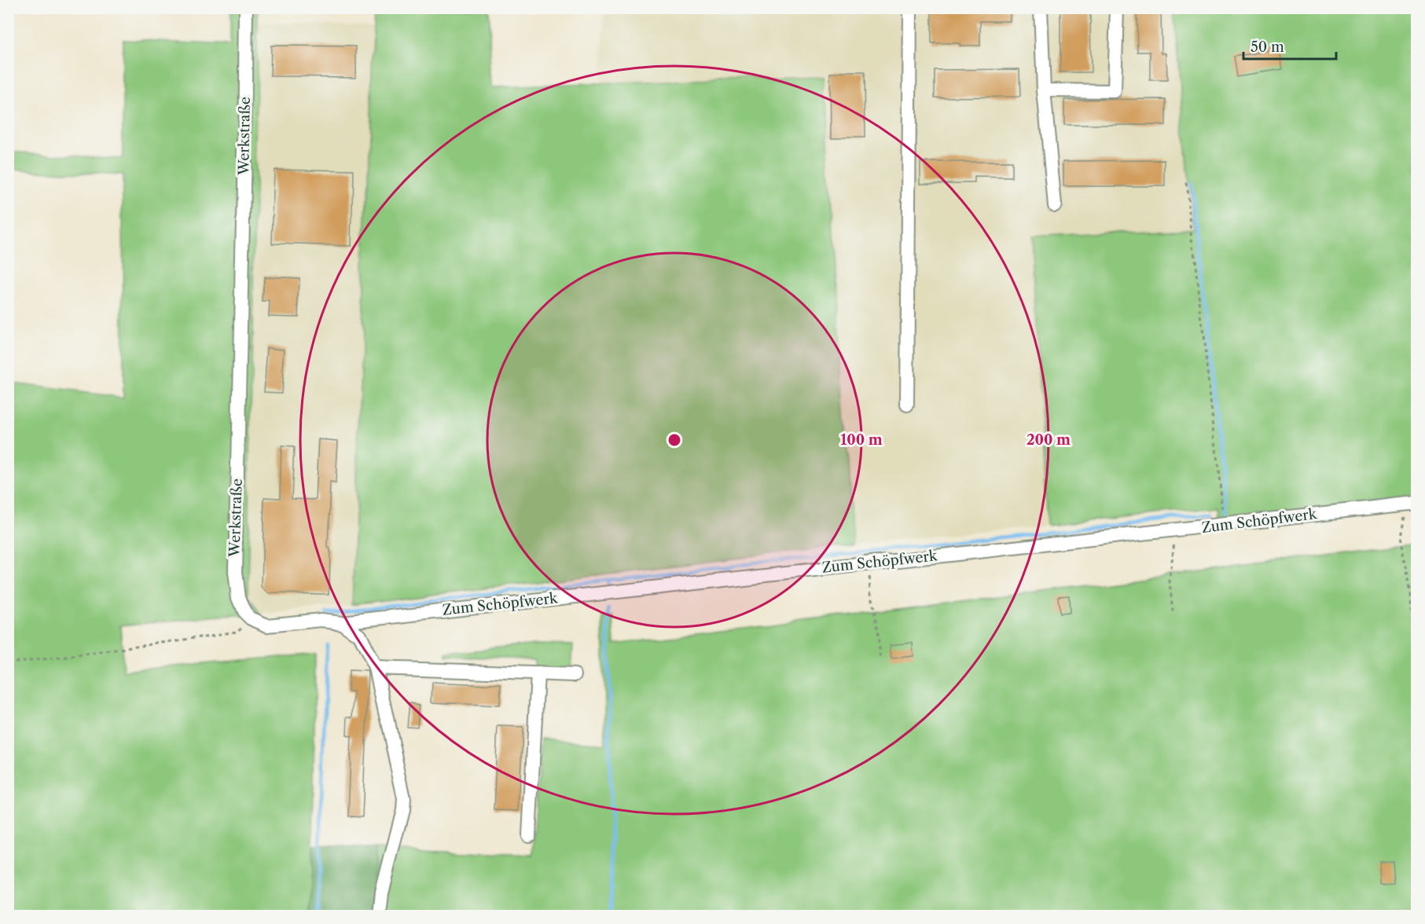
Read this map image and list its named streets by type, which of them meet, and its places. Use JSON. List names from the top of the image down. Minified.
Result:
{"streets":{"street":["Werkstraße","Zum Schöpfwerk"]},"scale_bar":"50 m","rings":["100 m","200 m"]}
